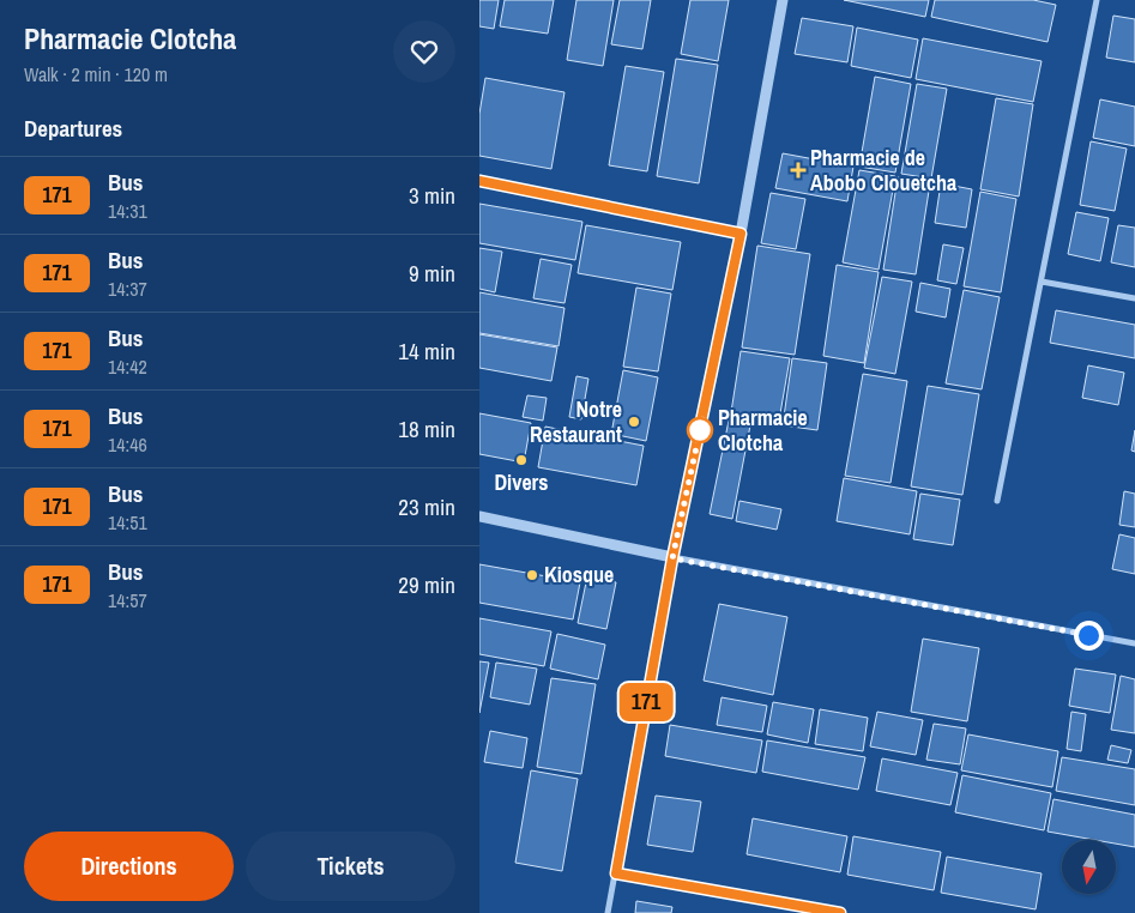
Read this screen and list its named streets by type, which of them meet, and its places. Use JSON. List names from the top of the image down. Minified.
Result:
{"places":{"health":["Pharmacie de Abobo Clouetcha"],"other":["Notre Restaurant","Pharmacie Clotcha","Divers","Kiosque"]},"lines":["bus line 171"],"north":"bottom","page":{"heading":[["Pharmacie Clotcha","Walk · 2 min · 120 m"],"Departures"],"on_map":"171","list":[{"mark":"171","name":"Bus","note":"14:31","value":"3 min"},{"mark":"171","name":"Bus","note":"14:37","value":"9 min"},{"mark":"171","name":"Bus","note":"14:42","value":"14 min"},{"mark":"171","name":"Bus","note":"14:46","value":"18 min"},{"mark":"171","name":"Bus","note":"14:51","value":"23 min"},{"mark":"171","name":"Bus","note":"14:57","value":"29 min"}],"buttons":["Directions","Tickets"]}}
